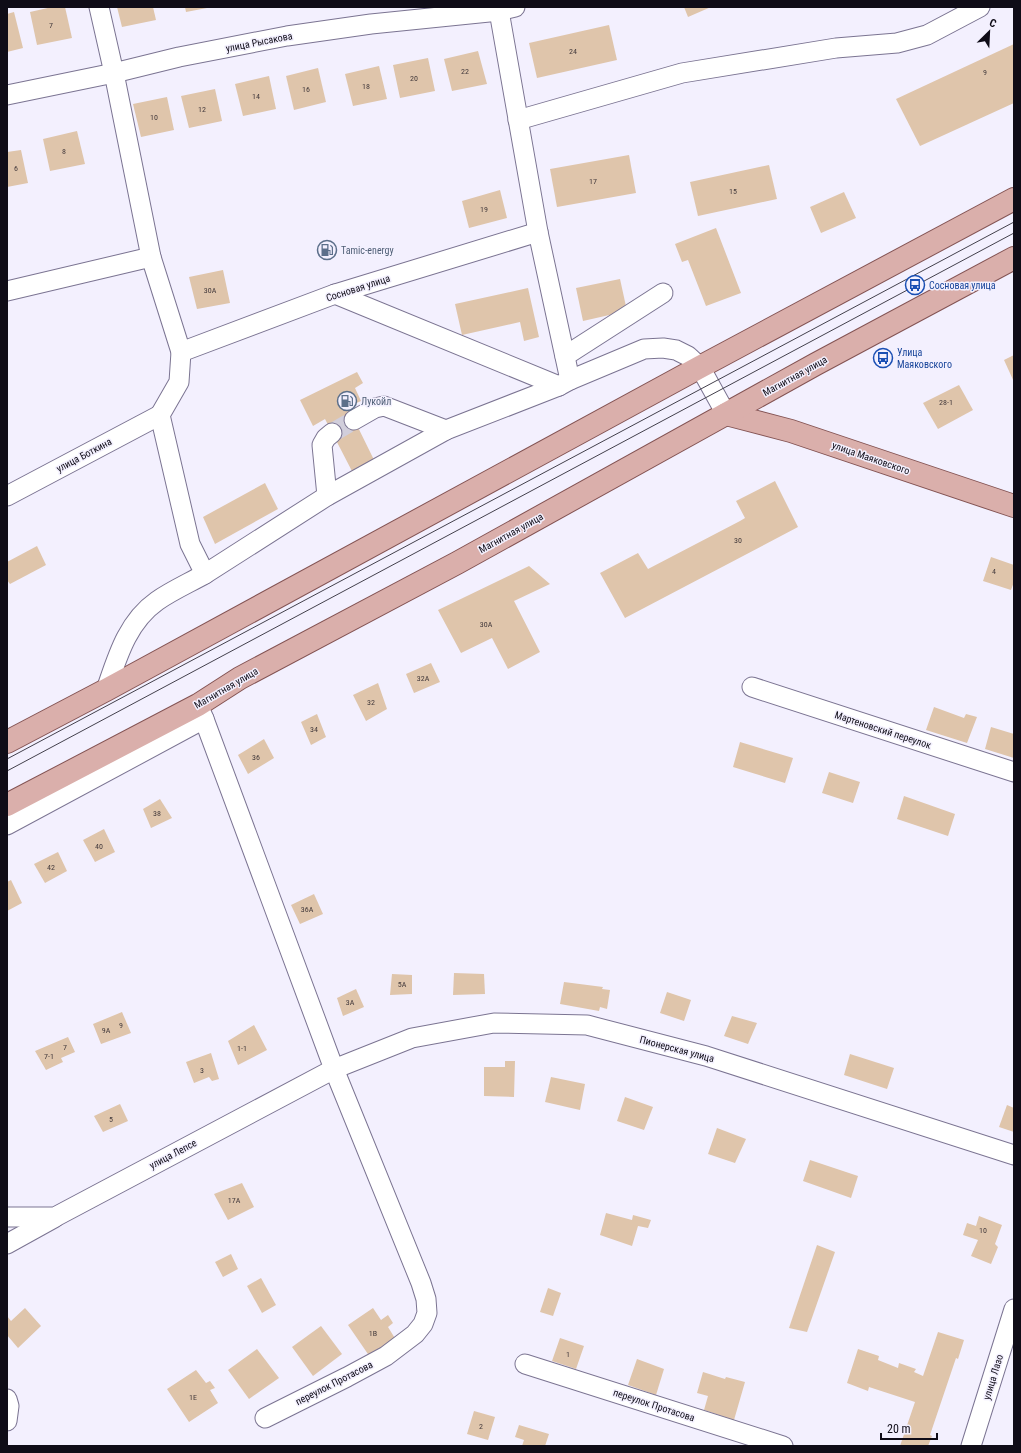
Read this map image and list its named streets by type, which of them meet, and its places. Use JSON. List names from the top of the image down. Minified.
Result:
{"streets":{"main road":["Магнитная улица","улица Маяковского"],"street":["улица Рысакова","Сосновая улица","улица Боткина","Мартеновский переулок","Пионерская улица","улица Лепсе","улица Лазо","переулок Протасова"]},"crossings":[["Магнитная улица","улица Маяковского"],["Магнитная улица","переулок Протасова"],["Пионерская улица","улица Лепсе"],["Пионерская улица","переулок Протасова"],["улица Лепсе","переулок Протасова"]],"places":{"fuel station":["Tamic-energy","Лукойл"],"bus stop":["Сосновая улица","Улица Маяковского"]},"house_numbers":["7","24","22","9","20","18","16","14","12","10","8","6","17","15","19","30А","28-1","30","4","30А","32А","32","34","36","38","40","42","36А","5А","3А","9","9А","7","1-1","7-1","3","5","17А","10","1В","1","1Е","2"],"scale_bar":"20 m","north":"top right"}
